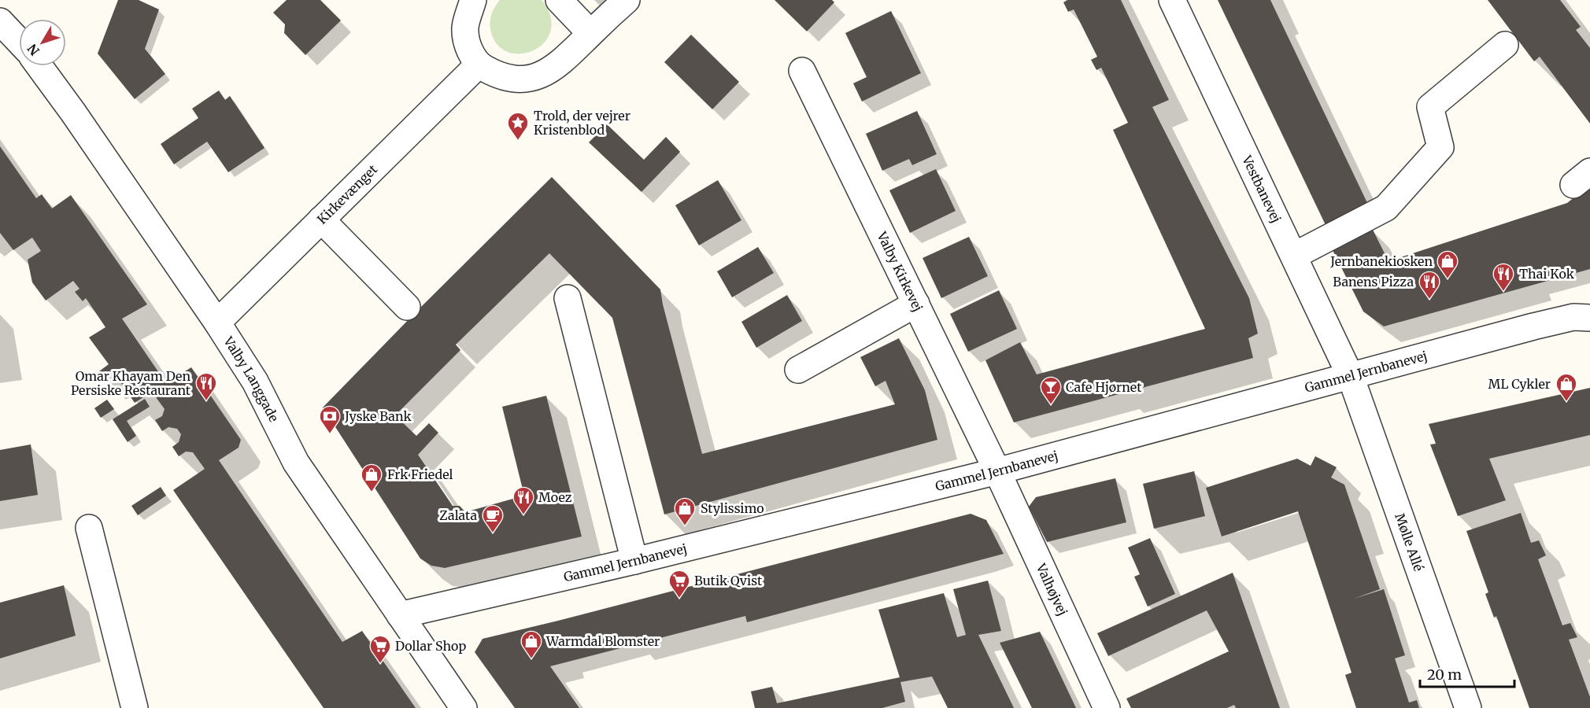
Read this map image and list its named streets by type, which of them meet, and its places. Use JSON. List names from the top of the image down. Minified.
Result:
{"streets":{"street":["Vestbanevej","Kirkevænget","Valby Kirkevej","Gammel Jernbanevej","Valby Langgade","Mølle Allé","Valhøjvej"]},"crossings":[["Vestbanevej","Gammel Jernbanevej"],["Vestbanevej","Mølle Allé"],["Kirkevænget","Valby Langgade"],["Valby Kirkevej","Gammel Jernbanevej"],["Valby Kirkevej","Valhøjvej"],["Gammel Jernbanevej","Valby Langgade"],["Gammel Jernbanevej","Mølle Allé"],["Gammel Jernbanevej","Valhøjvej"]],"places":{"place":["Trold, der vejrer Kristenblod"],"shop":["Jernbanekiosken","ML Cykler","Frk Friedel","Stylissimo","Warmdal Blomster"],"restaurant":["Thai Kok","Banens Pizza","Omar Khayam Den Persiske Restaurant","Moez"],"bar":["Cafe Hjørnet"],"bank":["Jyske Bank"],"cafe":["Zalata"],"supermarket":["Butik Qvist","Dollar Shop"]},"scale_bar":"20 m","north":"bottom left"}
